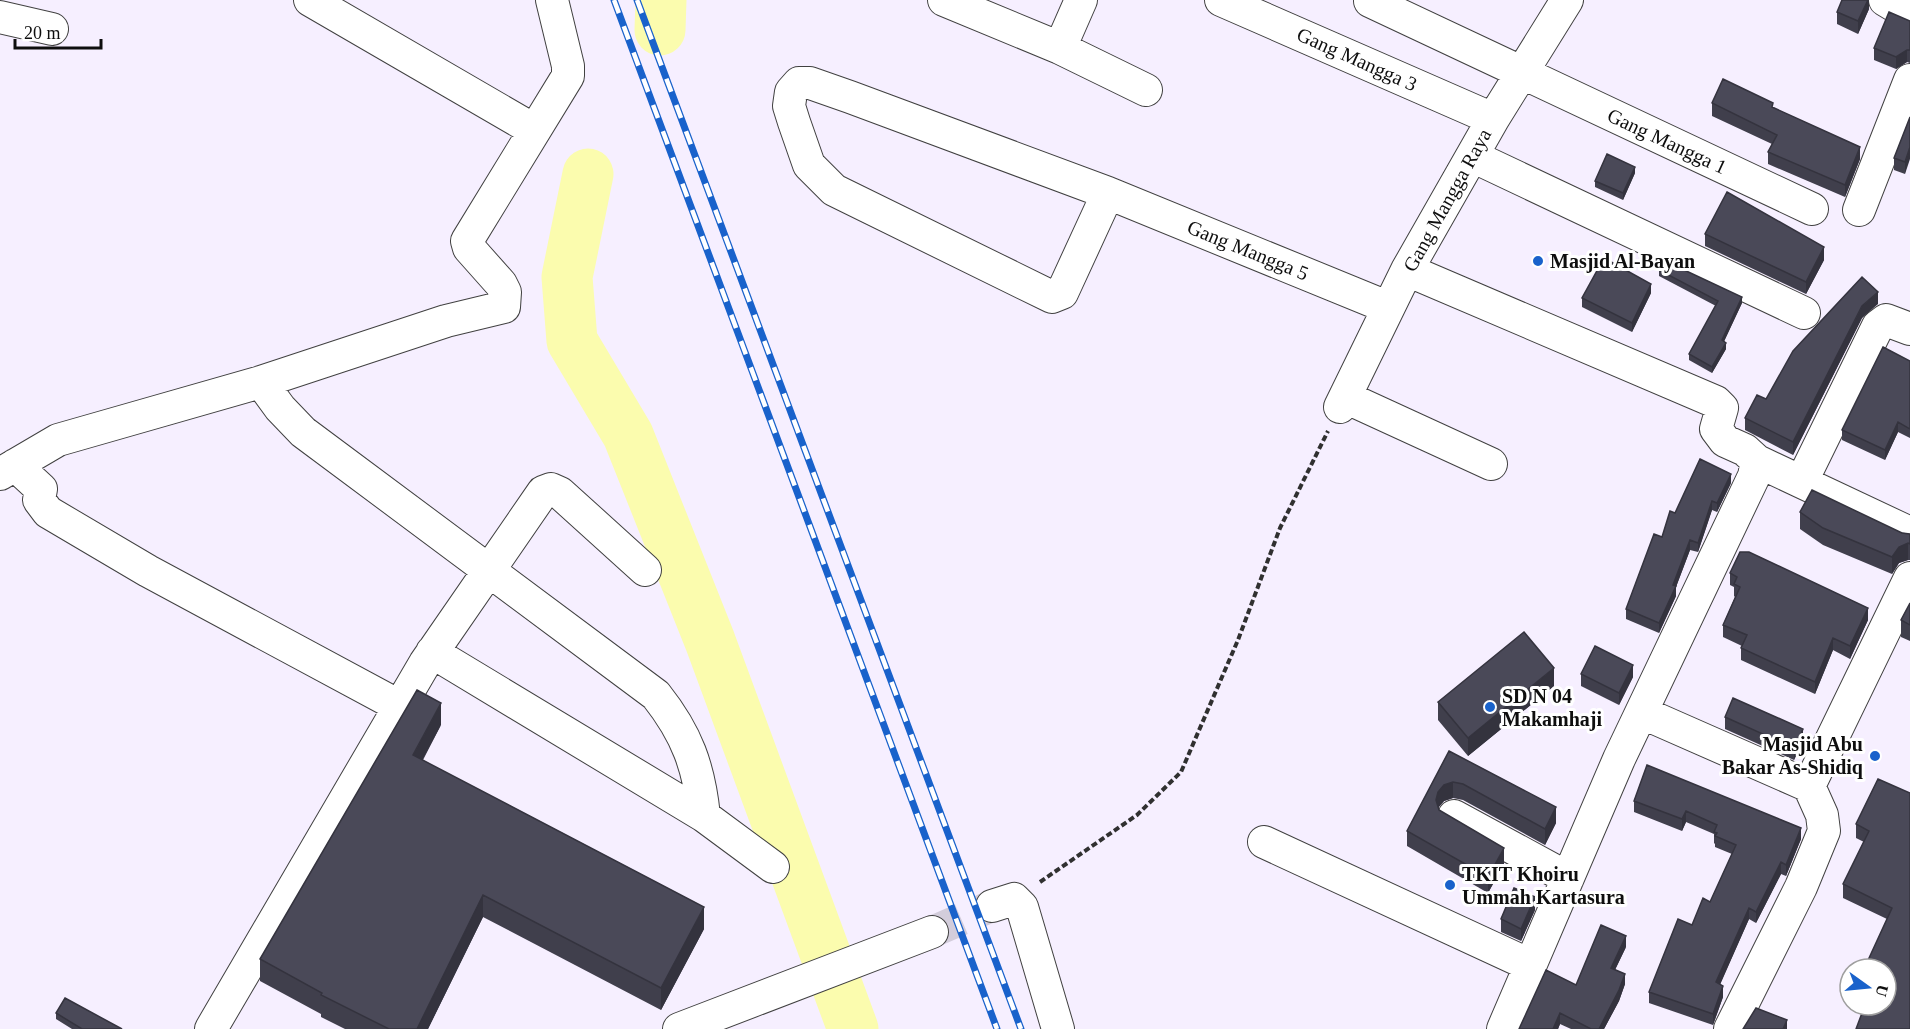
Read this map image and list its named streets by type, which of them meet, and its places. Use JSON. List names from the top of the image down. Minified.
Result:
{"streets":{"street":["Gang Mangga 3","Gang Mangga 1","Gang Mangga Raya","Gang Mangga 5"]},"crossings":[["Gang Mangga 3","Gang Mangga Raya"],["Gang Mangga 1","Gang Mangga Raya"],["Gang Mangga Raya","Gang Mangga 5"]],"places":["Masjid Al-Bayan","SD N 04 Makamhaji","Masjid Abu Bakar As-Shidiq","TKIT Khoiru Ummah Kartasura"],"scale_bar":"20 m","north":"right"}
